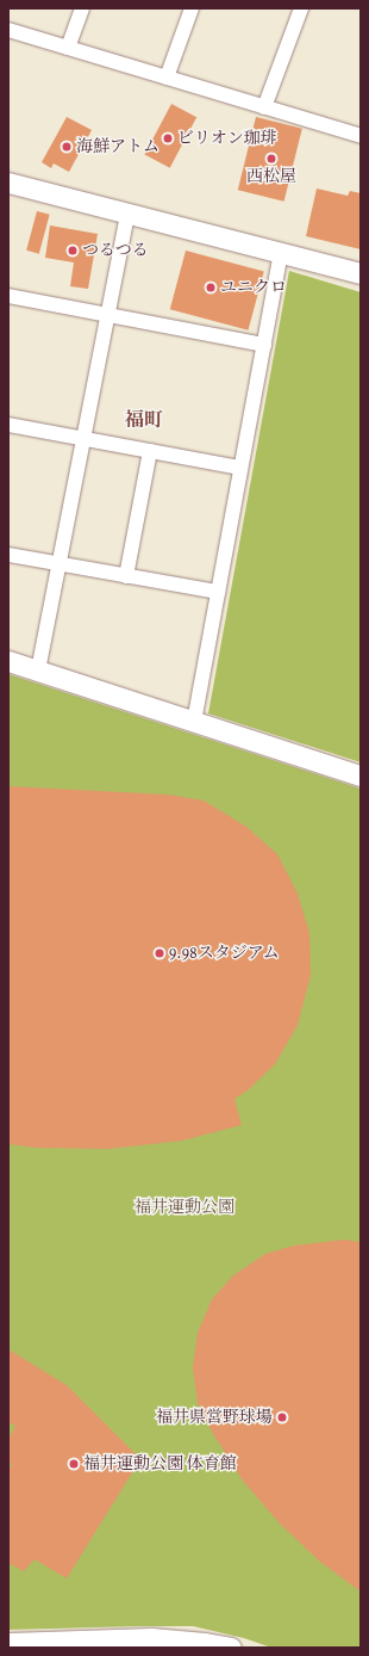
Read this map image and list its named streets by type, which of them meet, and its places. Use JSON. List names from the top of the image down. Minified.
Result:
{"districts":["福町"],"parks":["福井運動公園"],"places":["ビリオン珈琲","海鮮アトム","西松屋","つるつる","ユニクロ","9.98スタジアム","福井県営野球場","福井運動公園 体育館"]}
